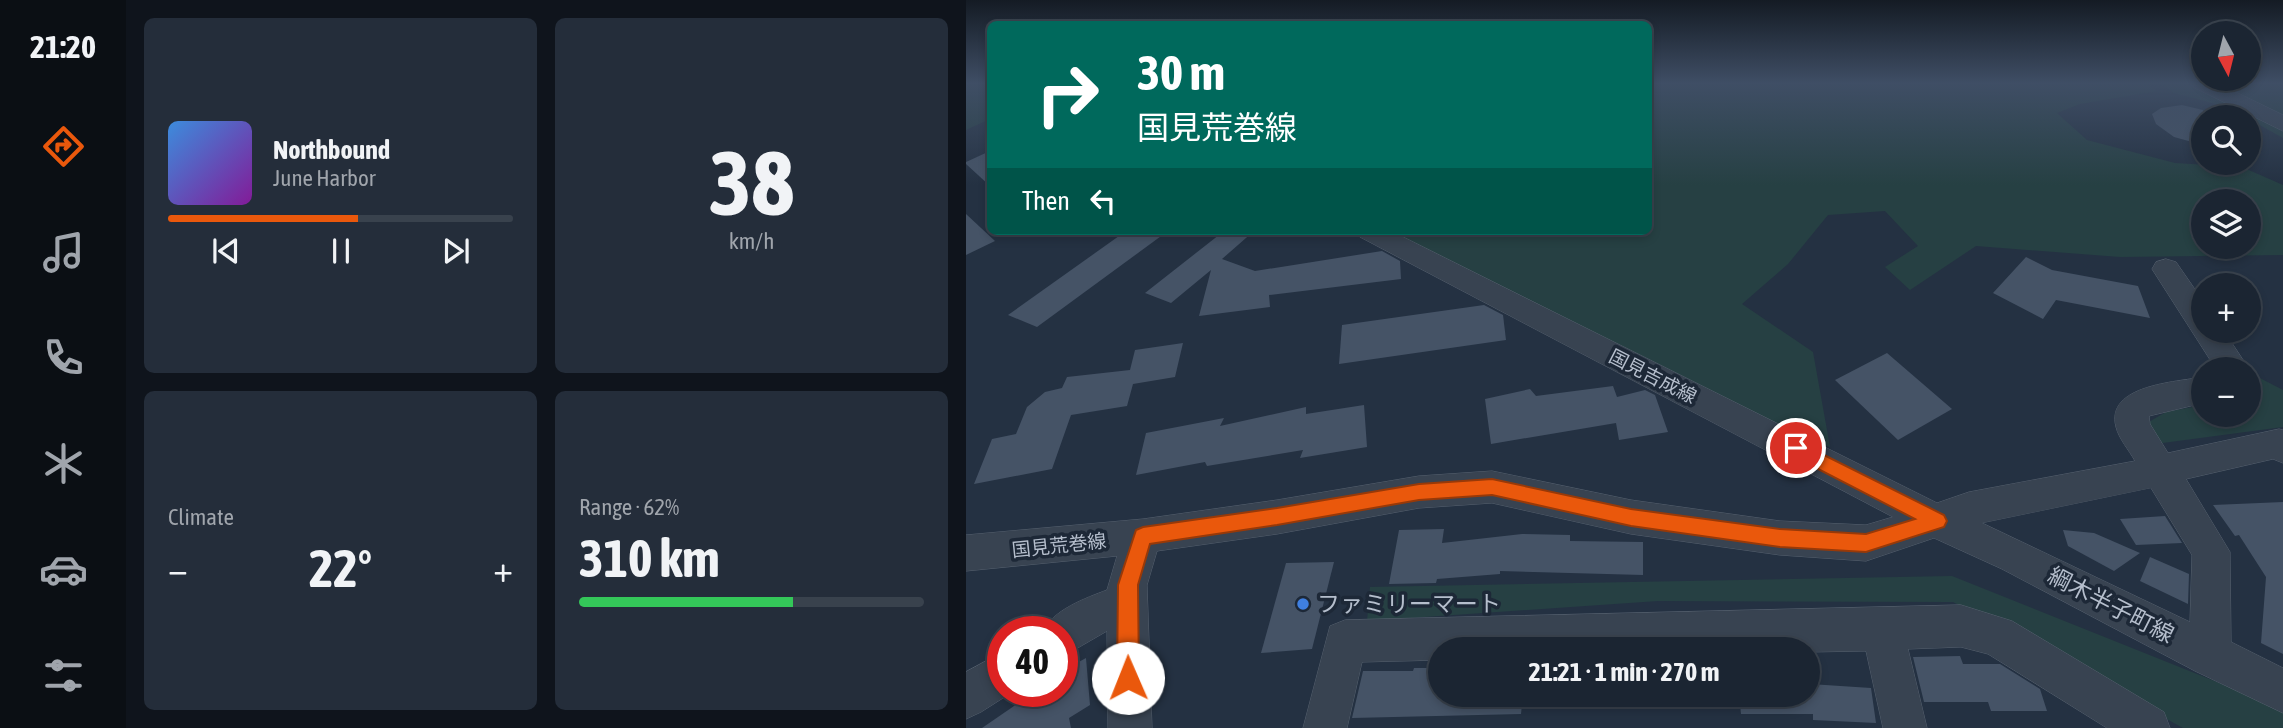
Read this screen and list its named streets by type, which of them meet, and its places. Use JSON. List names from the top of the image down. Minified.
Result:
{"streets":{"street":["国見吉成線","国見荒巻線","綱木半子町線"]},"crossings":[["国見吉成線","国見荒巻線"],["国見吉成線","綱木半子町線"],["国見荒巻線","綱木半子町線"]],"places":["ファミリーマート"],"north":"bottom","page":{"tabs":"21:20","tile":[["38","km/h"],"Climate",["Range · 62%","310 km"]],"map_buttons":["+","−"],"turn":["30 m","国見荒巻線"],"song":["Northbound","June Harbor"],"then":"Then","heat":["−","22°","+"],"limit":"40","trip":"21:21 · 1 min · 270 m"}}
